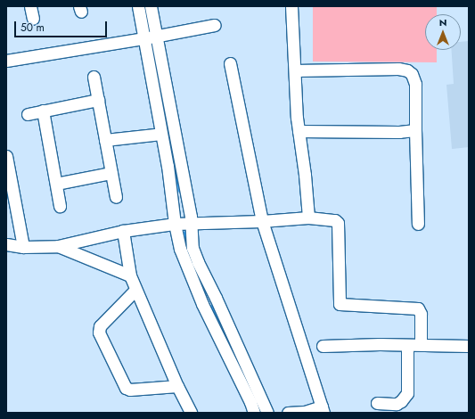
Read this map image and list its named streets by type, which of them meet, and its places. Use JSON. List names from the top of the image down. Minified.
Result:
{"scale_bar":"50 m","north":"top"}
